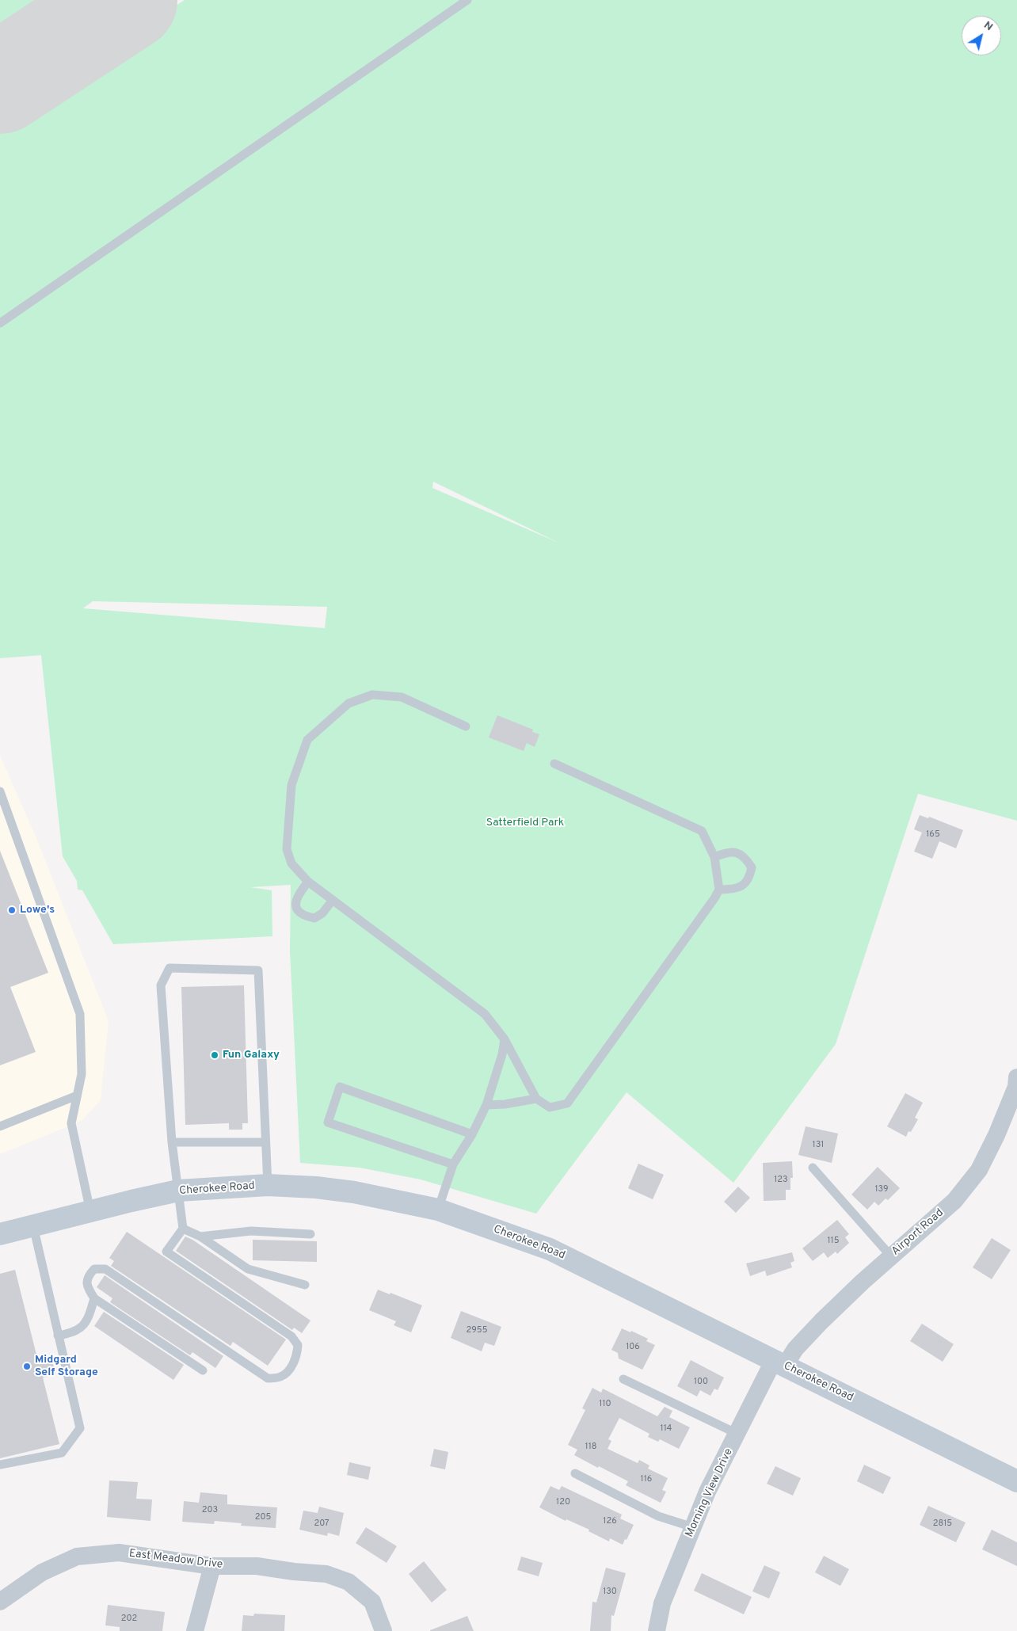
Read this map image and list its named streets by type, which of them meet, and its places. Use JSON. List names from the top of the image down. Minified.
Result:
{"streets":{"main road":["Cherokee Road"],"street":["Airport Road","Morning View Drive","East Meadow Drive"]},"crossings":[["Cherokee Road","Airport Road"],["Cherokee Road","Morning View Drive"],["Airport Road","Morning View Drive"]],"parks":["Satterfield Park"],"places":["Lowe's","Fun Galaxy","Midgard Self Storage"],"house_numbers":["165","131","123","139","115","2955","106","100","110","114","118","116","120","203","205","126","207","2815","130","202"],"north":"top right"}
